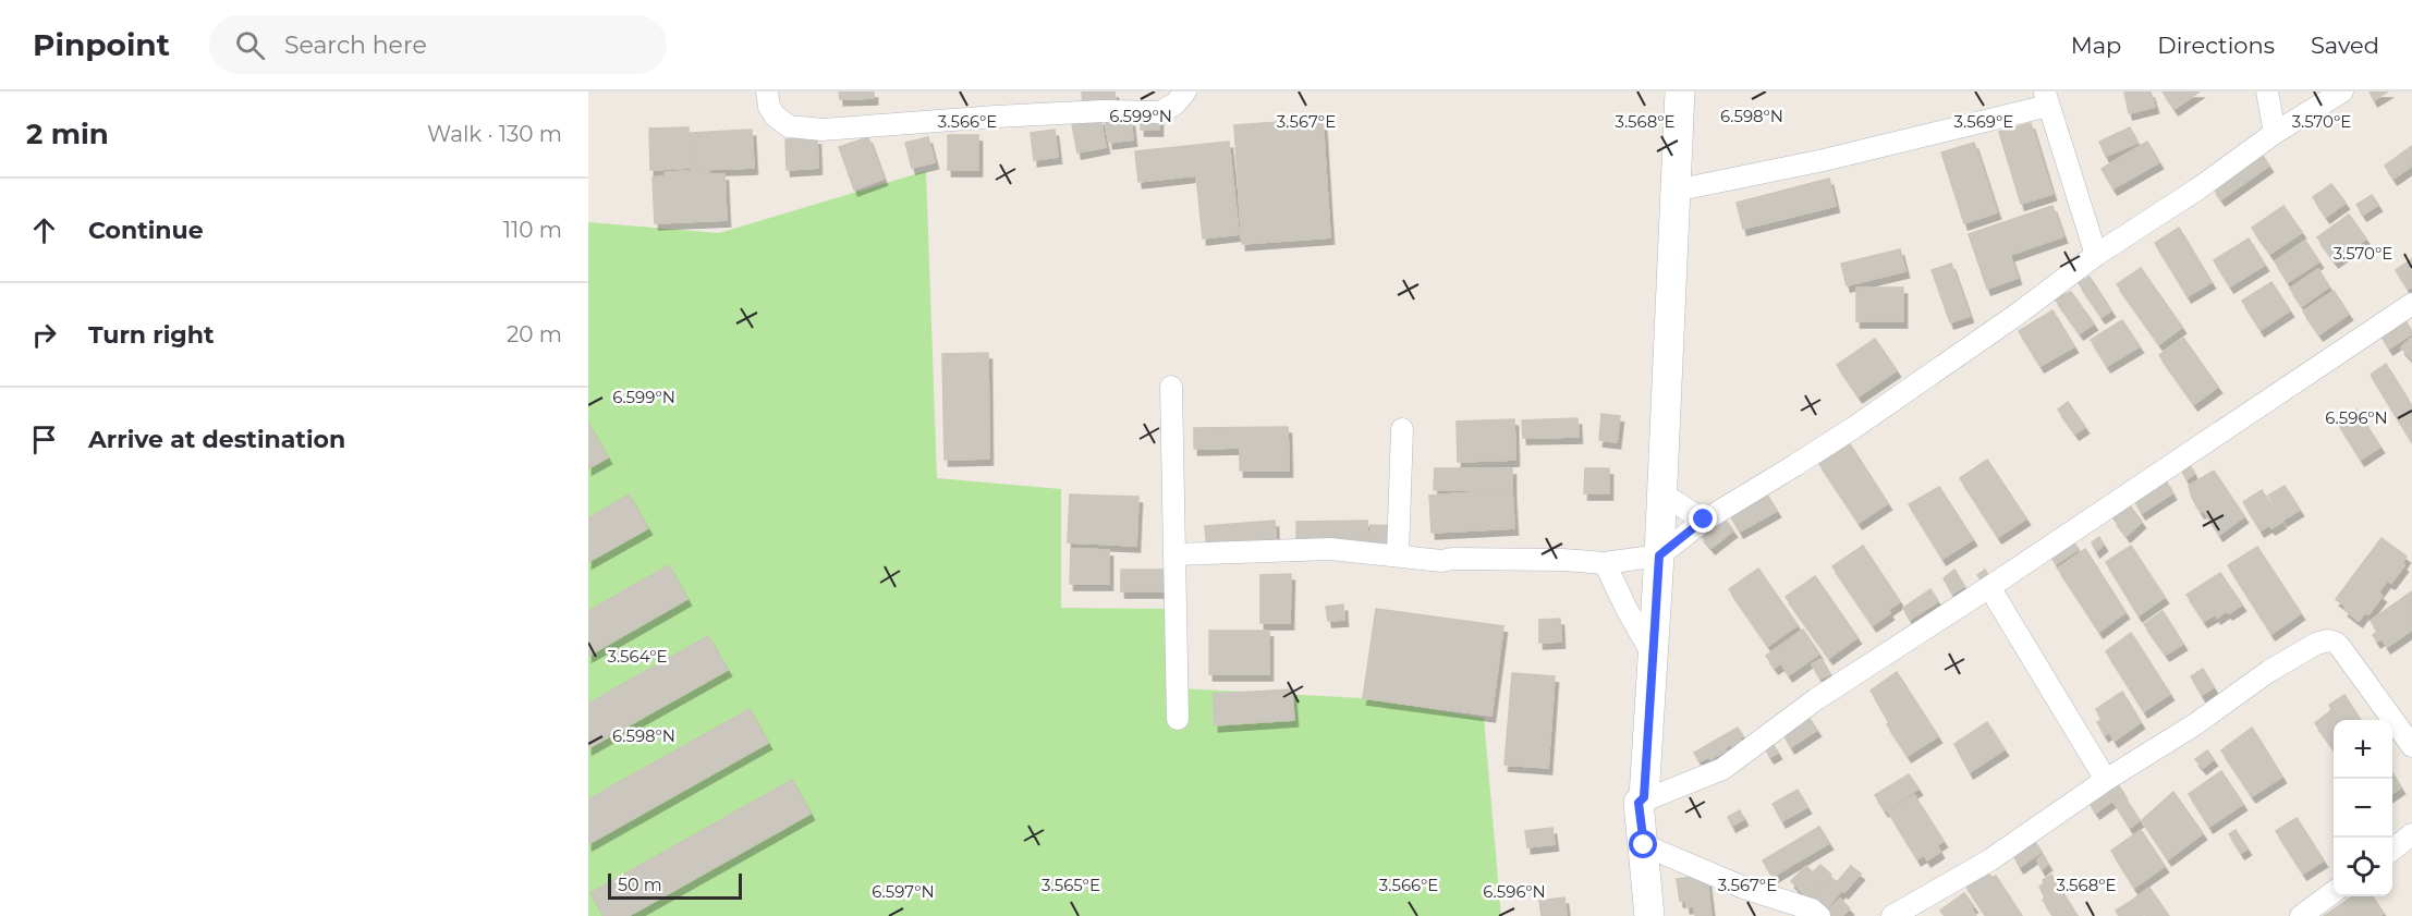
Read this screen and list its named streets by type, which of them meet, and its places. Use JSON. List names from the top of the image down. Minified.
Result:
{"scale_bar":"50 m","page":{"header":"Pinpoint","search":"Search here","nav":["Map","Directions","Saved"],"heading":["2 min","Walk · 130 m"],"list":[["Continue","110 m"],["Turn right","20 m"],"Arrive at destination"],"map_buttons":["+","−"],"scale":"50 m"},"coordinates":["6.599°N","6.598°N","3.566°E","3.567°E","3.568°E","3.569°E","3.570°E","6.596°N","3.564°E","3.565°E","6.597°N"]}
